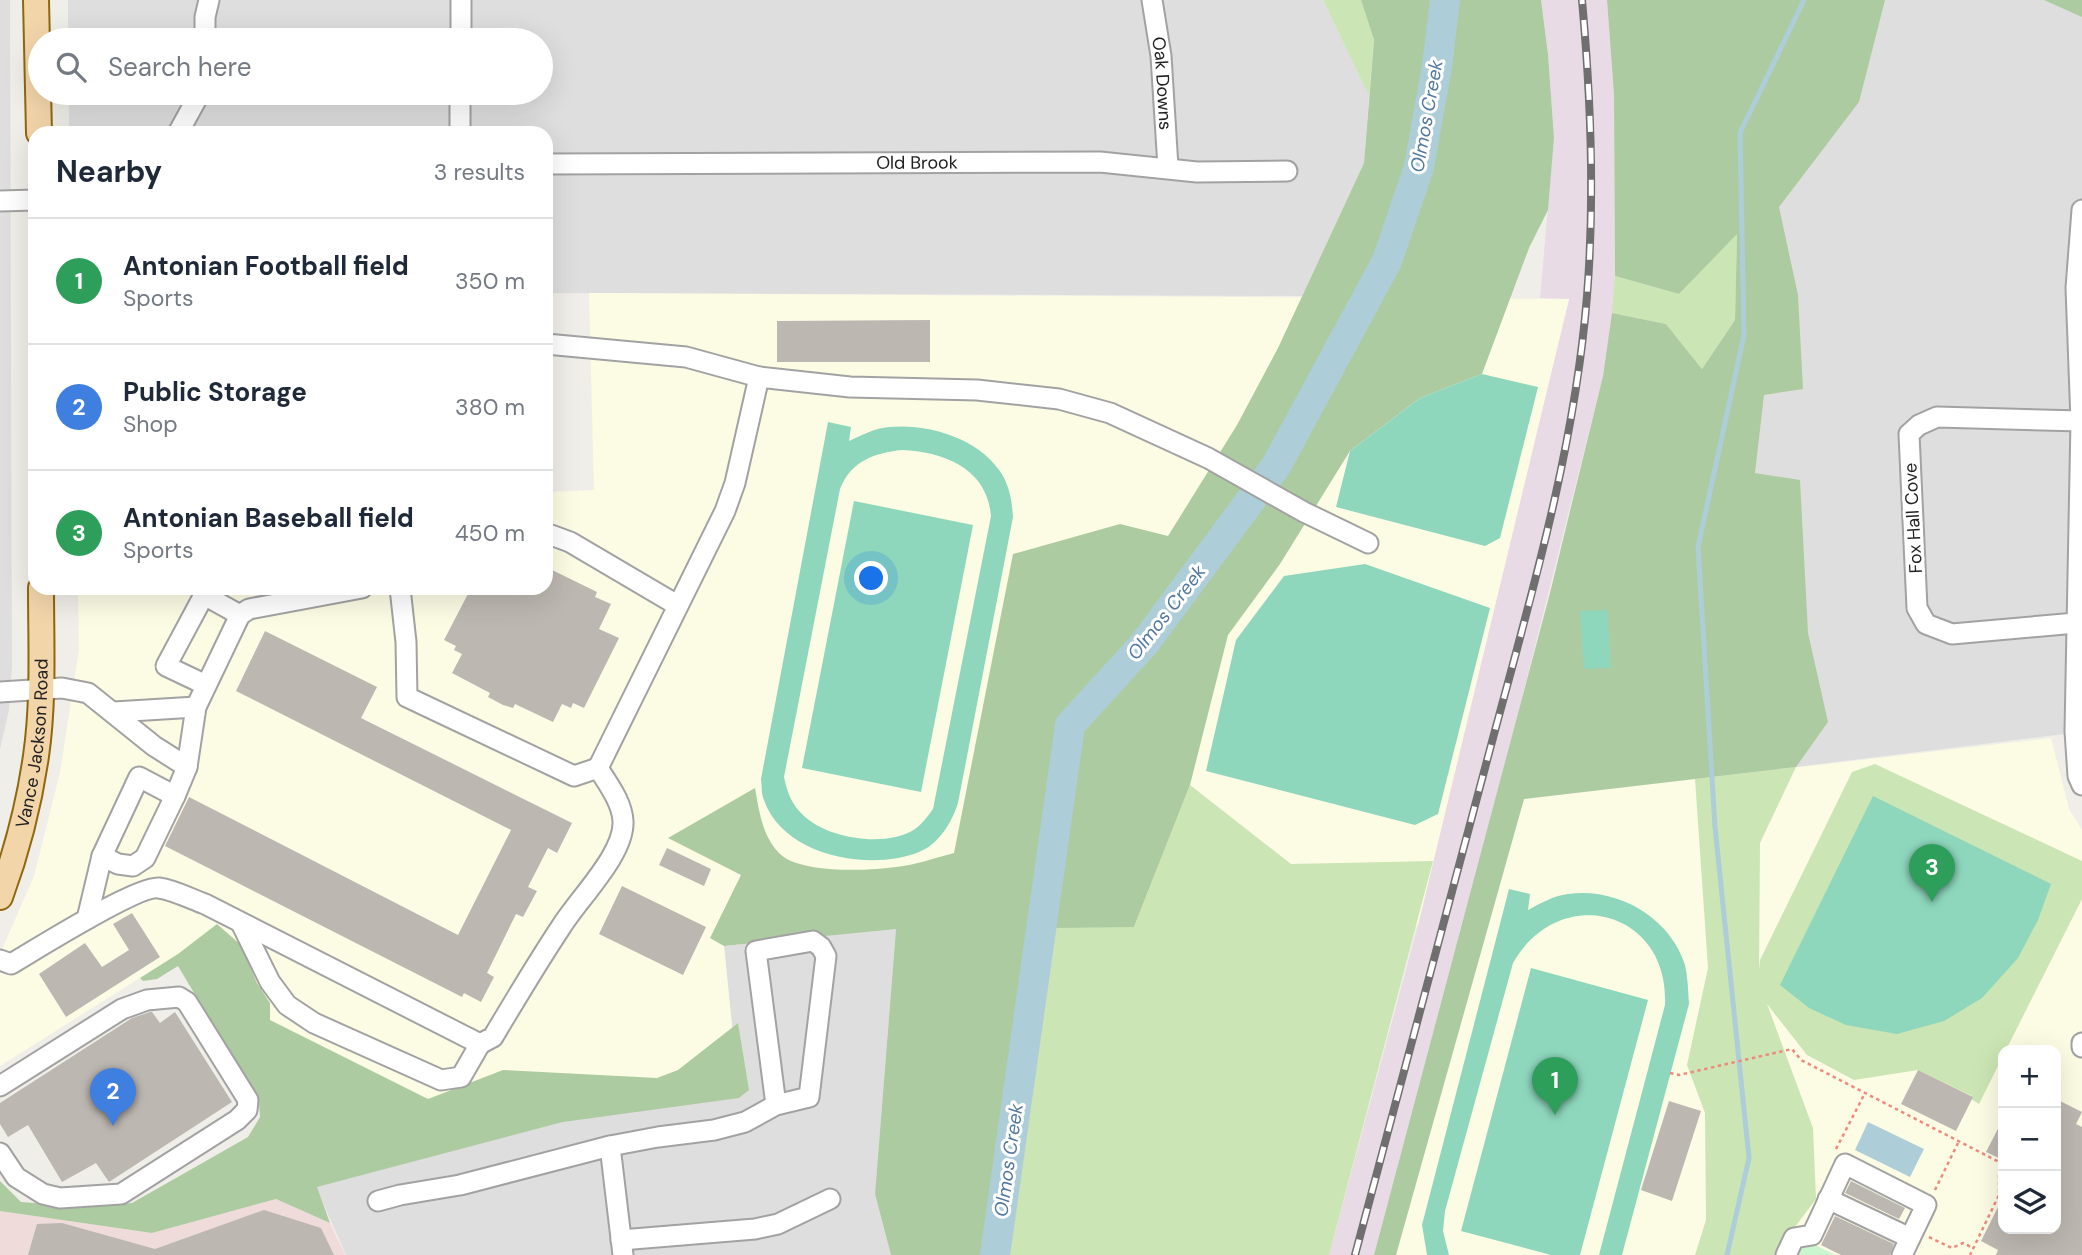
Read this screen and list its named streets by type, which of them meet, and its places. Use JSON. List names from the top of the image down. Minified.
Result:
{"streets":{"main road":["Vance Jackson Road"],"street":["Oak Downs","Old Brook","Fox Hall Cove"]},"crossings":[["Oak Downs","Old Brook"]],"water":["Olmos Creek"],"page":{"search":"Search here","heading":["Nearby","3 results"],"list":[{"mark":"1","name":"Antonian Football field","note":"Sports","value":"350 m"},{"mark":"2","name":"Public Storage","note":"Shop","value":"380 m"},{"mark":"3","name":"Antonian Baseball field","note":"Sports","value":"450 m"}],"pins":["3","1","2"],"map_buttons":["+","−"]}}
